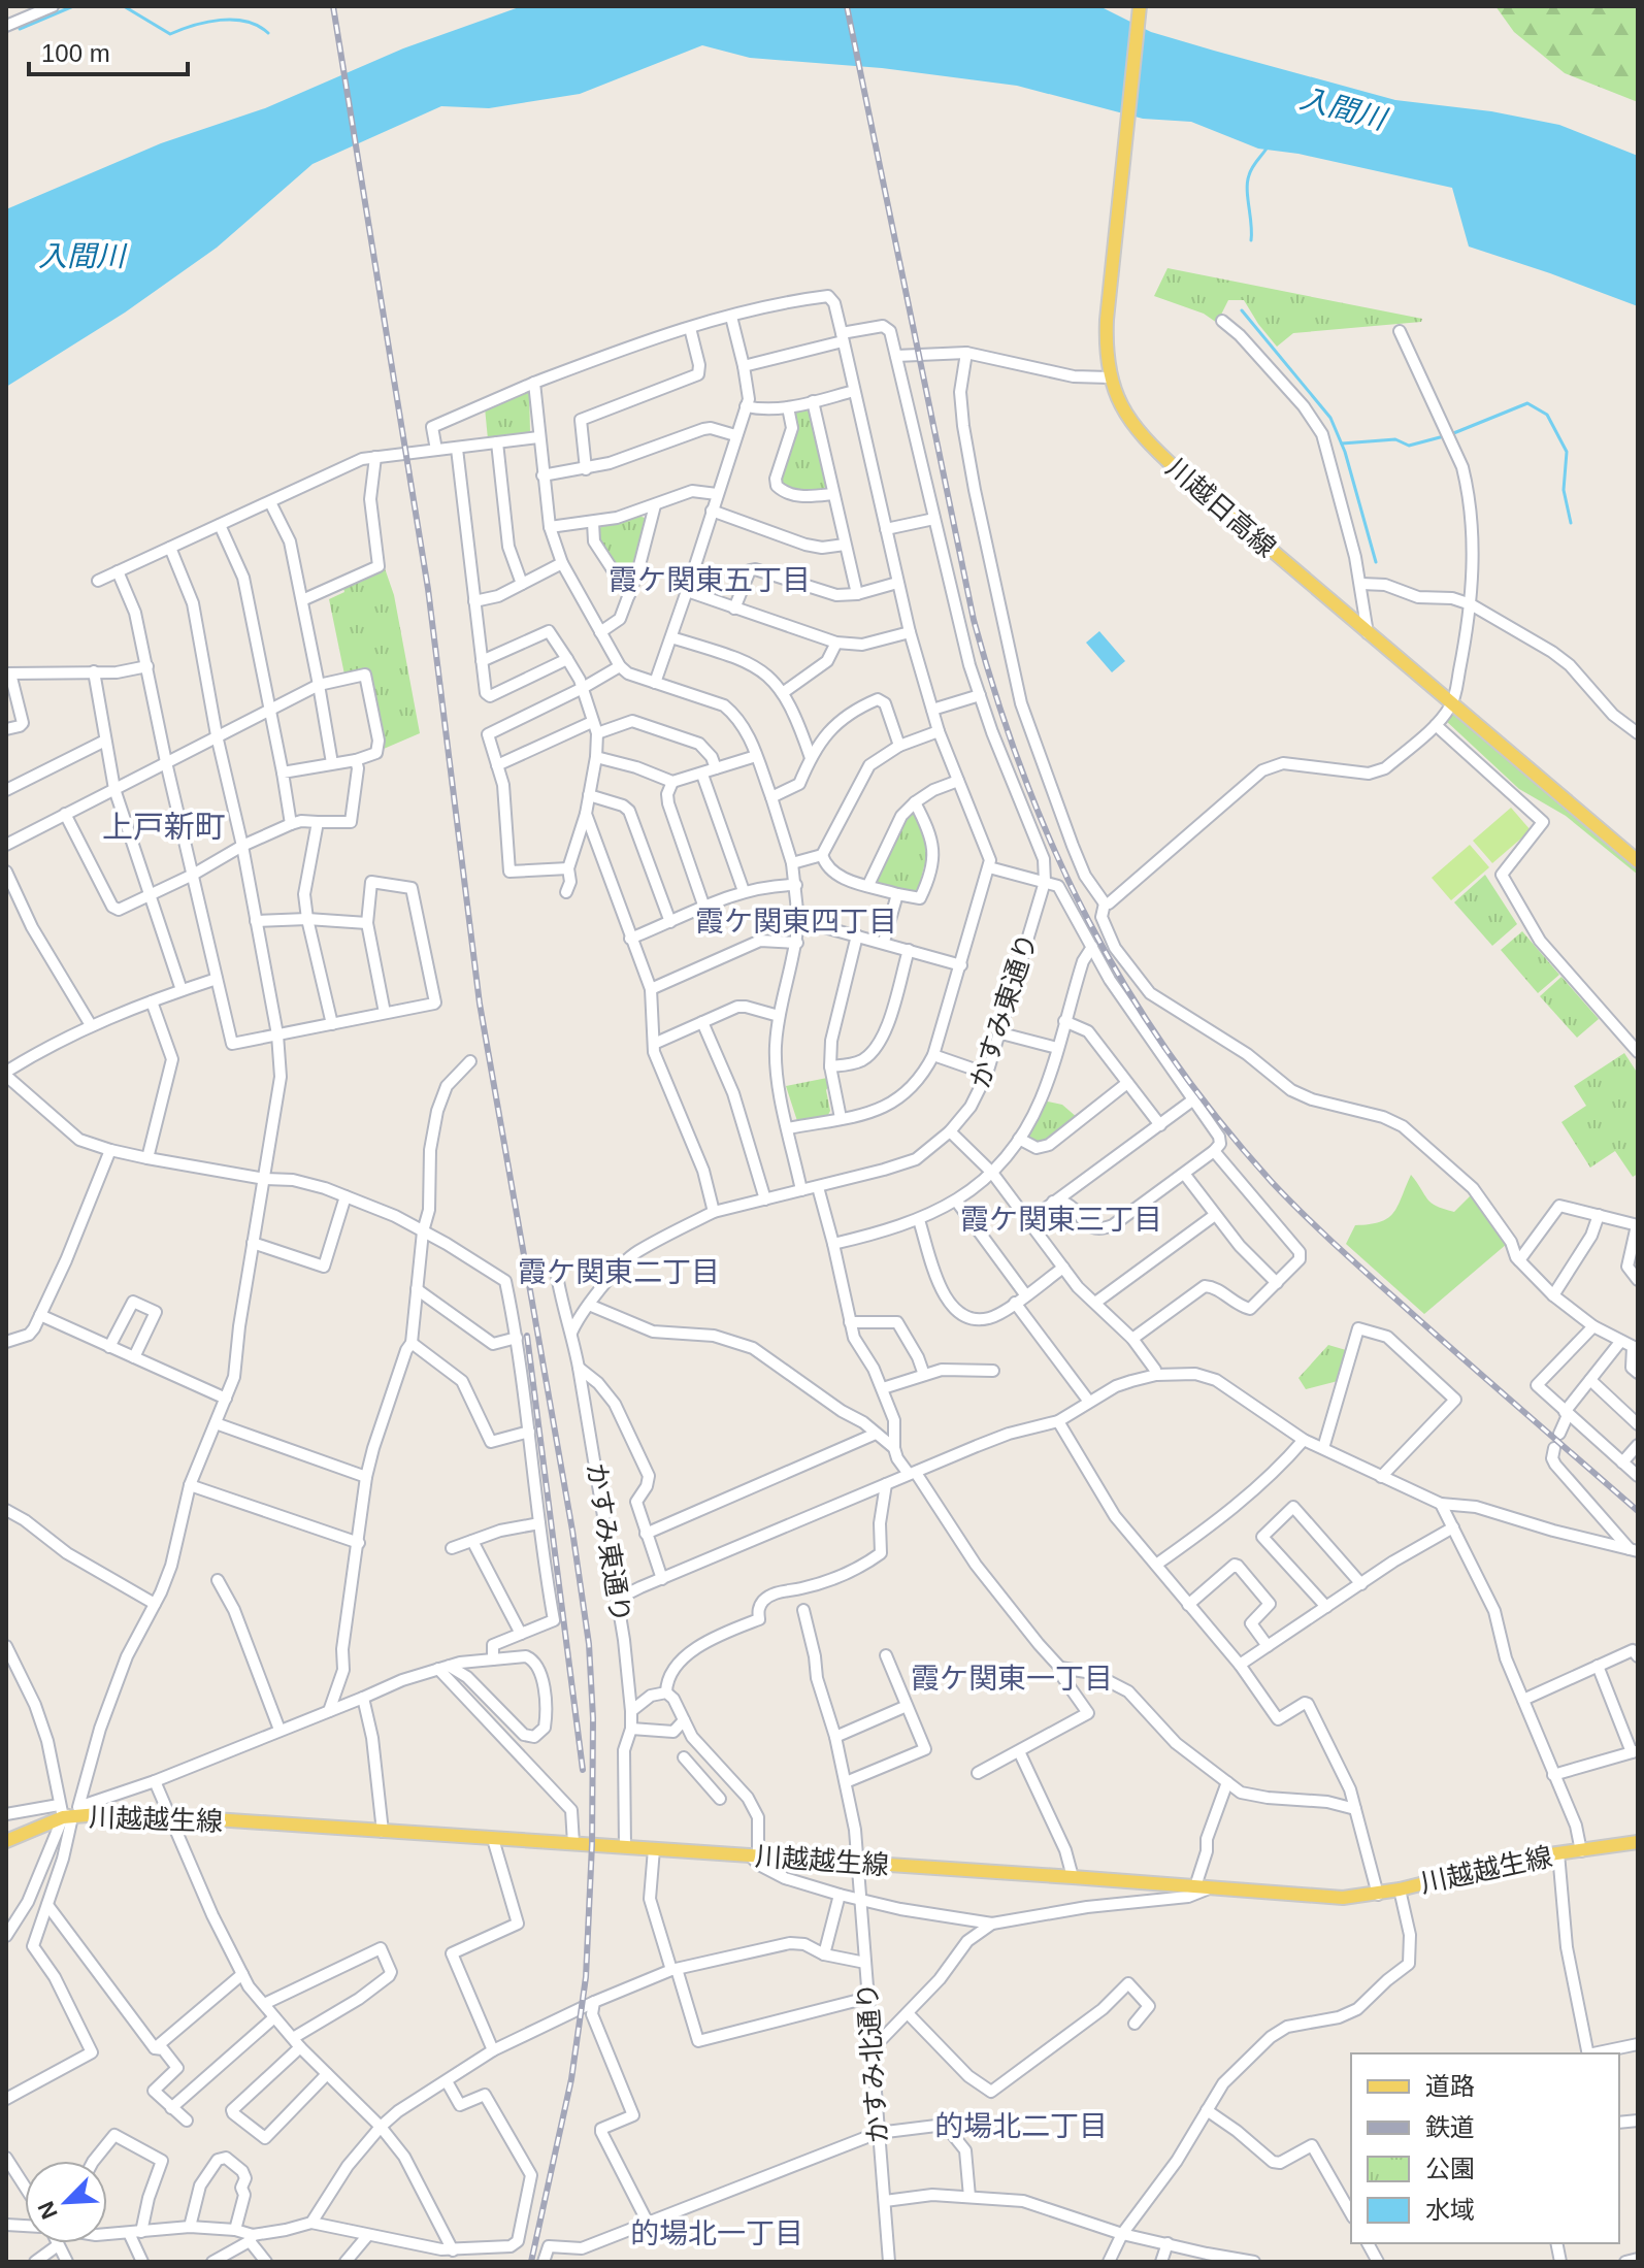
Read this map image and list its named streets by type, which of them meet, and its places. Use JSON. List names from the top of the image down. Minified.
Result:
{"streets":{"main road":["川越日高線","川越越生線"],"street":["かすみ東通り","かすみ北通り"]},"crossings":[["かすみ東通り","川越越生線"],["川越越生線","かすみ北通り"]],"districts":["霞ケ関東五丁目","上戸新町","霞ケ関東四丁目","霞ケ関東三丁目","霞ケ関東二丁目","霞ケ関東一丁目","的場北二丁目","的場北一丁目"],"water":["入間川"],"legend":["道路","鉄道","公園","水域"],"scale_bar":"100 m","north":"bottom left"}
